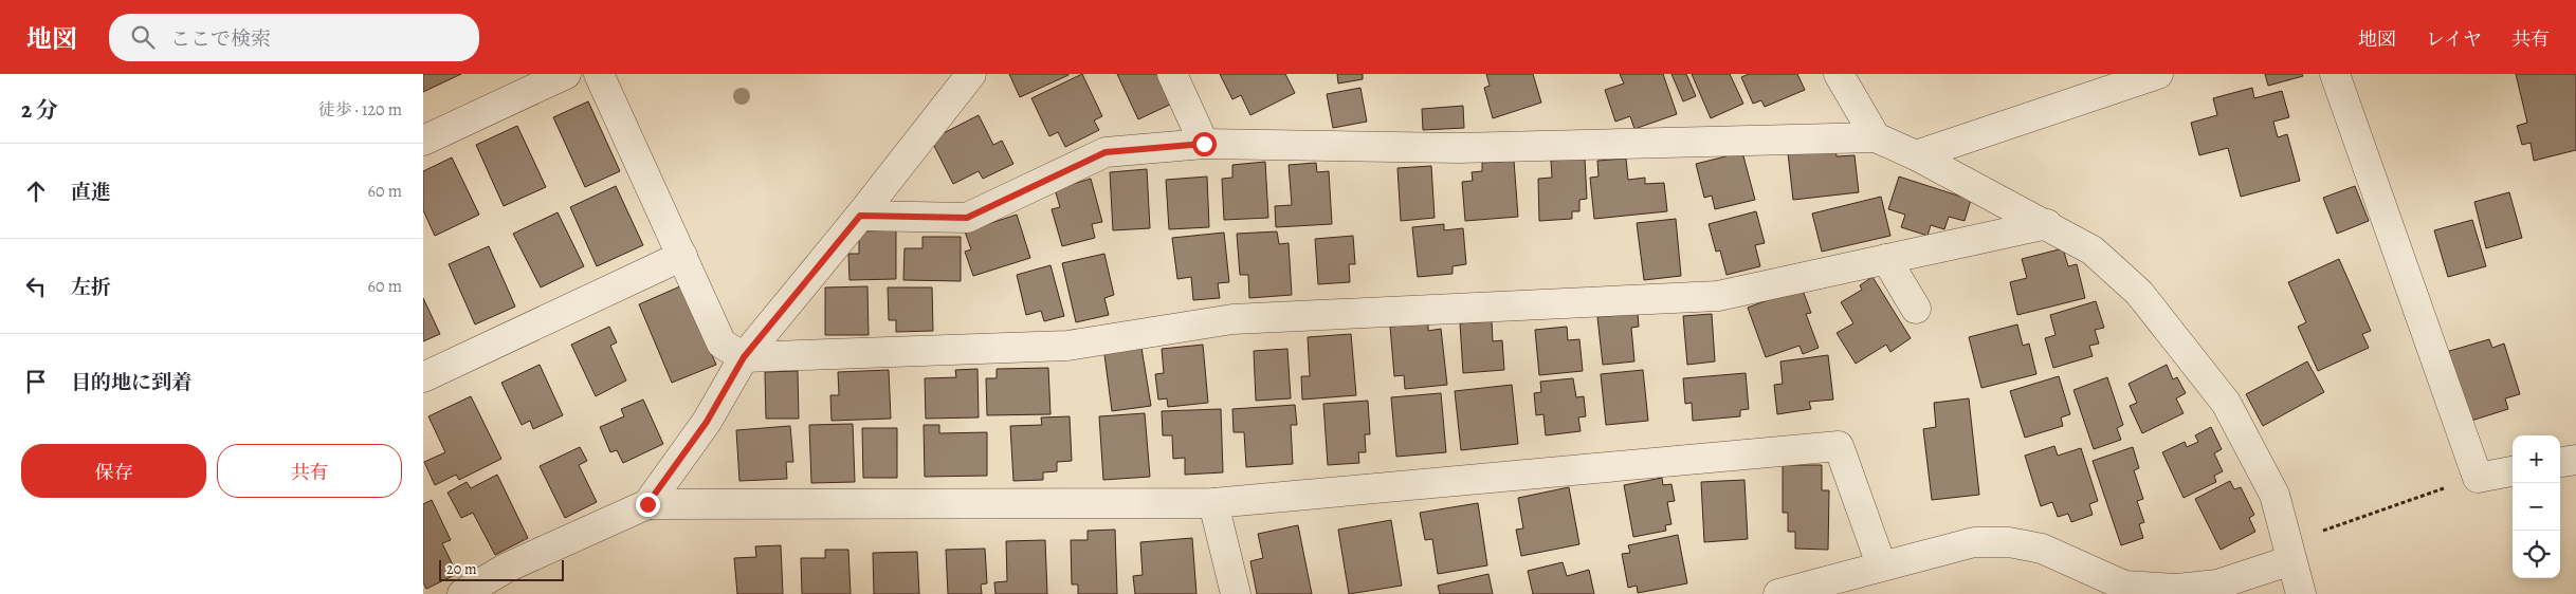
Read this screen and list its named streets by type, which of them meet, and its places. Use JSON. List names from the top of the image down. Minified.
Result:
{"scale_bar":"20 m","page":{"header":"地図","search":"ここで検索","nav":["地図","レイヤ","共有"],"heading":["2 分","徒歩 · 120 m"],"list":[["直進","60 m"],["左折","60 m"],"目的地に到着"],"buttons":["保存","共有"],"map_buttons":["+","−"],"scale":"20 m"}}
